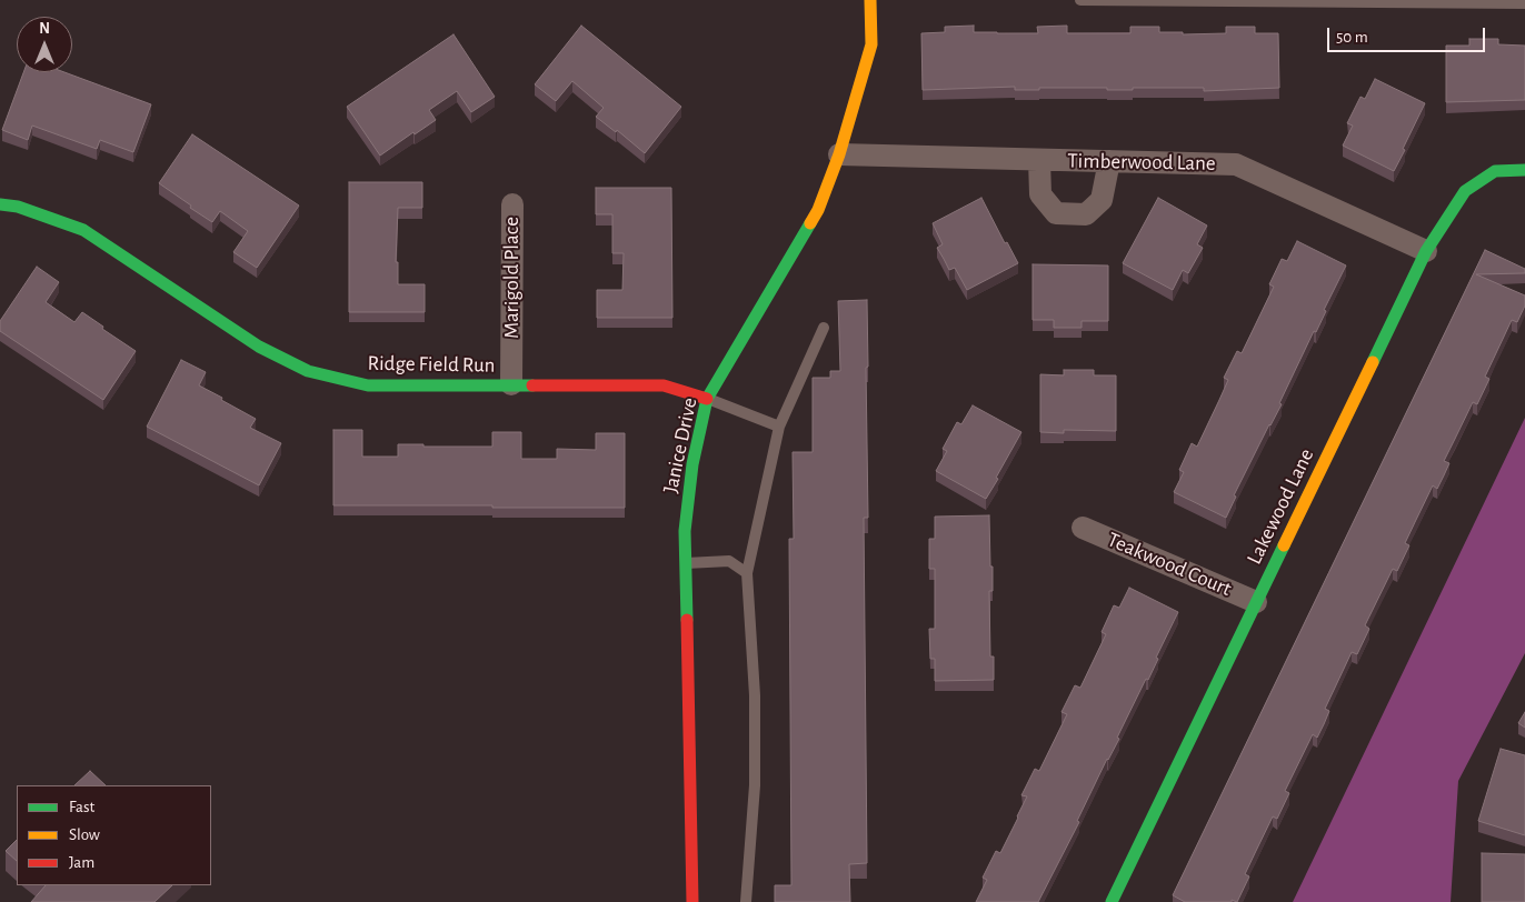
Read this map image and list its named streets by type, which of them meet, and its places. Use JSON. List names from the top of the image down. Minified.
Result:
{"streets":{"street":["Timberwood Lane","Marigold Place","Ridge Field Run","Janice Drive","Lakewood Lane","Teakwood Court"]},"crossings":[["Timberwood Lane","Janice Drive"],["Timberwood Lane","Lakewood Lane"],["Marigold Place","Ridge Field Run"],["Ridge Field Run","Janice Drive"],["Lakewood Lane","Teakwood Court"]],"legend":["Fast","Slow","Jam"],"scale_bar":"50 m","north":"top"}
